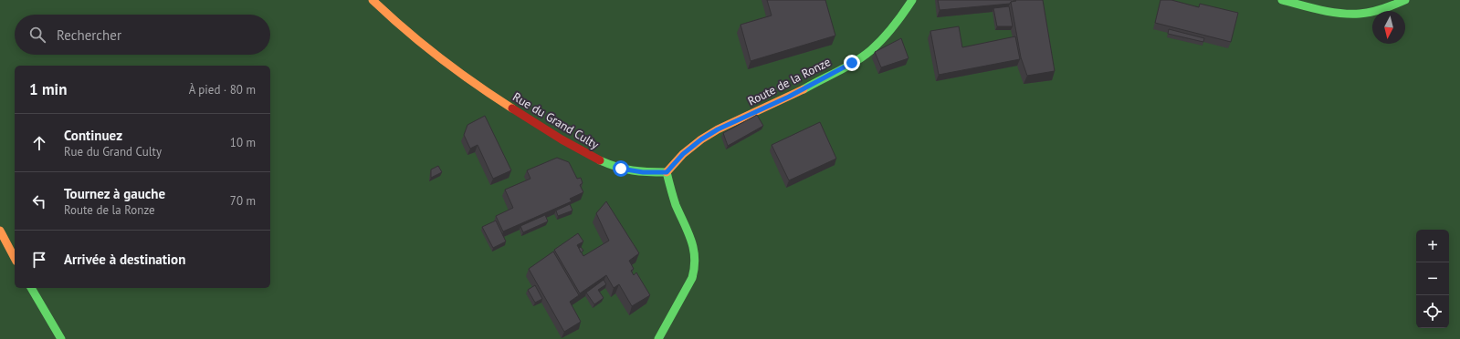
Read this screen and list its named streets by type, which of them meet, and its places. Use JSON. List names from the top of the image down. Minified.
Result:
{"streets":{"street":["Route de la Ronze","Rue du Grand Culty"]},"crossings":[["Route de la Ronze","Rue du Grand Culty"]],"north":"bottom","page":{"search":"Rechercher","heading":["1 min","À pied · 80 m"],"list":[["Continuez","Rue du Grand Culty","10 m"],["Tournez à gauche","Route de la Ronze","70 m"],"Arrivée à destination"],"map_buttons":["+","−"]}}
